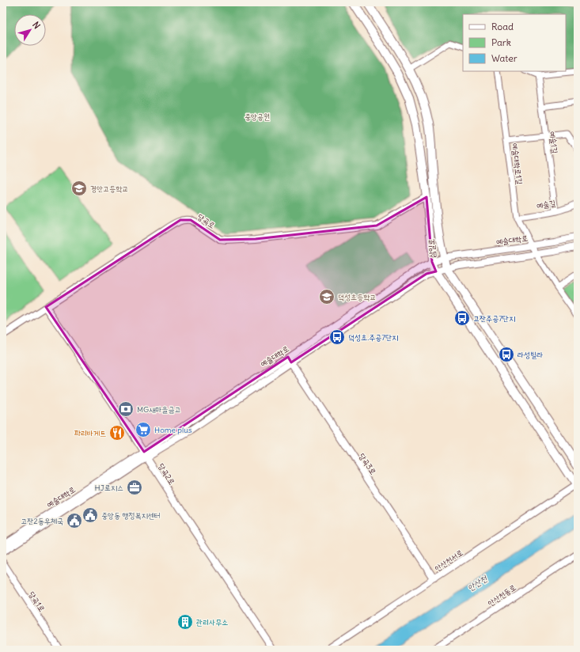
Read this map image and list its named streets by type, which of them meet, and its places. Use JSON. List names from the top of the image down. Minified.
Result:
{"streets":{"main road":["삼일로"],"street":["예술1길","예술대학로1길","예술길","당곡로","예술대학로","당곡3로","당곡2로","안산천서로","안산천동로","당곡1로"]},"crossings":[["예술1길","예술길"],["예술대학로1길","예술길"],["예술대학로1길","예술대학로"],["당곡로","삼일로"],["당곡로","당곡2로"],["예술대학로","삼일로"],["예술대학로","당곡3로"],["예술대학로","당곡2로"],["삼일로","안산천서로"],["당곡3로","안산천서로"]],"water":["안산천"],"parks":["중앙공원"],"places":{"school or university":["경안고등학교","덕성초등학교"],"bus stop":["고잔주공7단지","덕성초.주공7단지","라성빌라"],"bank":["MG새마을금고"],"supermarket":["Home plus"],"restaurant":["파리바게트"],"office":["HJ로지스"],"public building":["중앙동 행정복지센터","고잔2동우체국"],"building":["관리사무소"]},"legend":["Road","Park","Water"],"north":"top right"}
